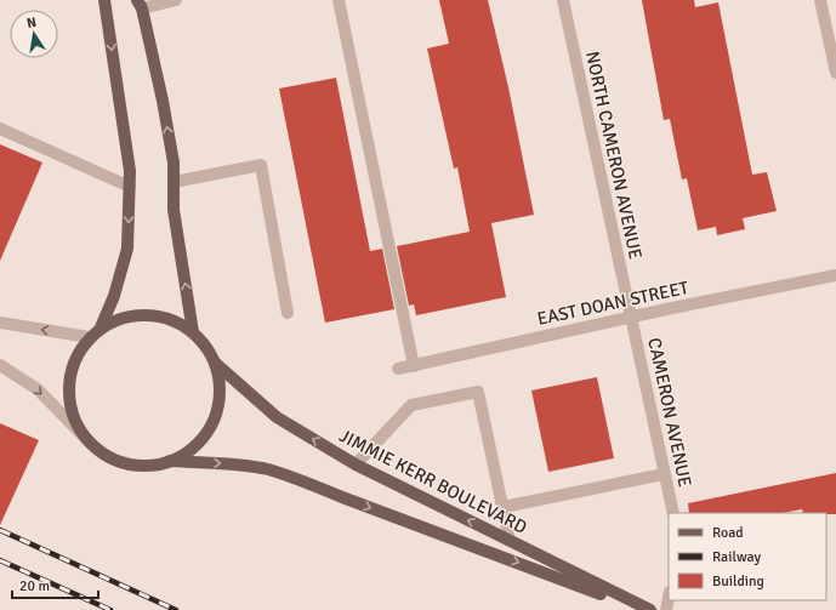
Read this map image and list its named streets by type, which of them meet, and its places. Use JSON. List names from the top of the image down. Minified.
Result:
{"streets":{"main road":["JIMMIE KERR BOULEVARD"],"street":["NORTH CAMERON AVENUE","EAST DOAN STREET","CAMERON AVENUE"]},"crossings":[["NORTH CAMERON AVENUE","EAST DOAN STREET"],["NORTH CAMERON AVENUE","CAMERON AVENUE"],["EAST DOAN STREET","CAMERON AVENUE"]],"legend":["Road","Railway","Building"],"scale_bar":"20 m","north":"top"}
